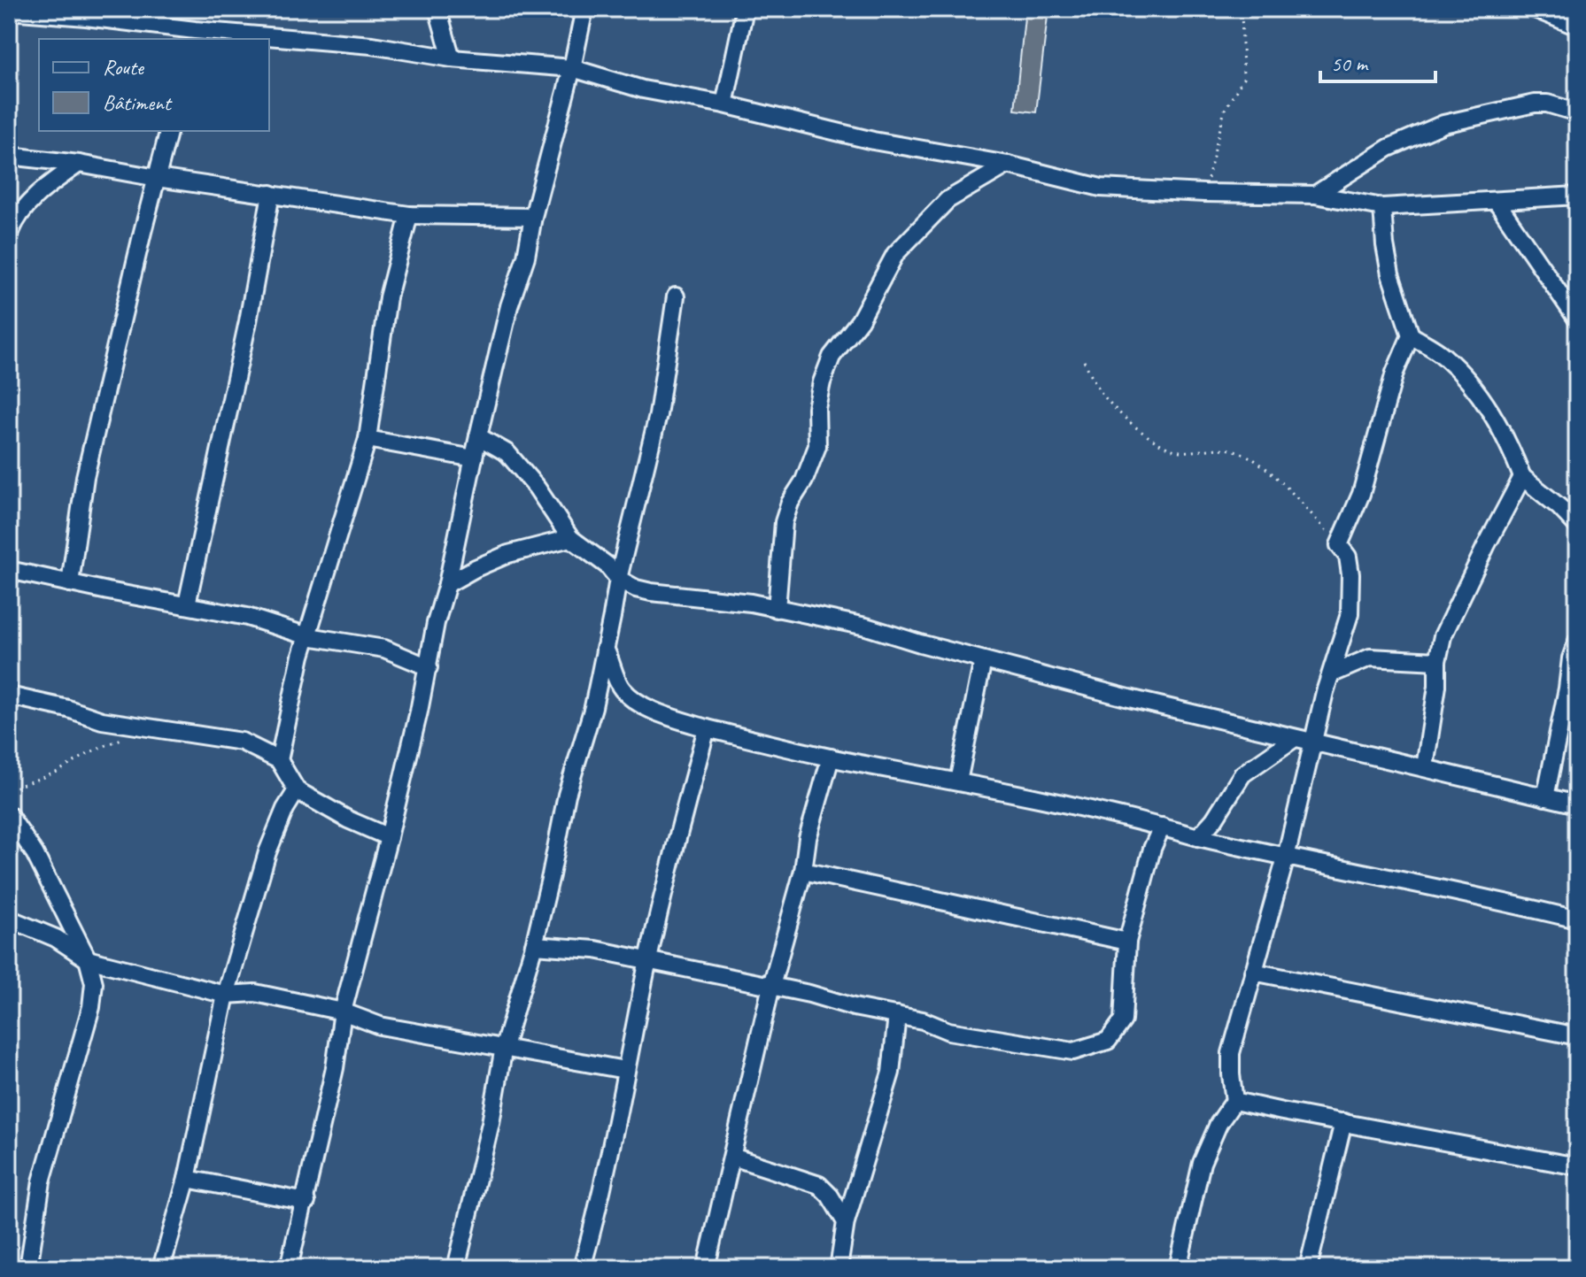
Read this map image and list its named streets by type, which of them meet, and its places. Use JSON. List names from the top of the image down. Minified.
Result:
{"legend":["Route","Bâtiment"],"scale_bar":"50 m"}
